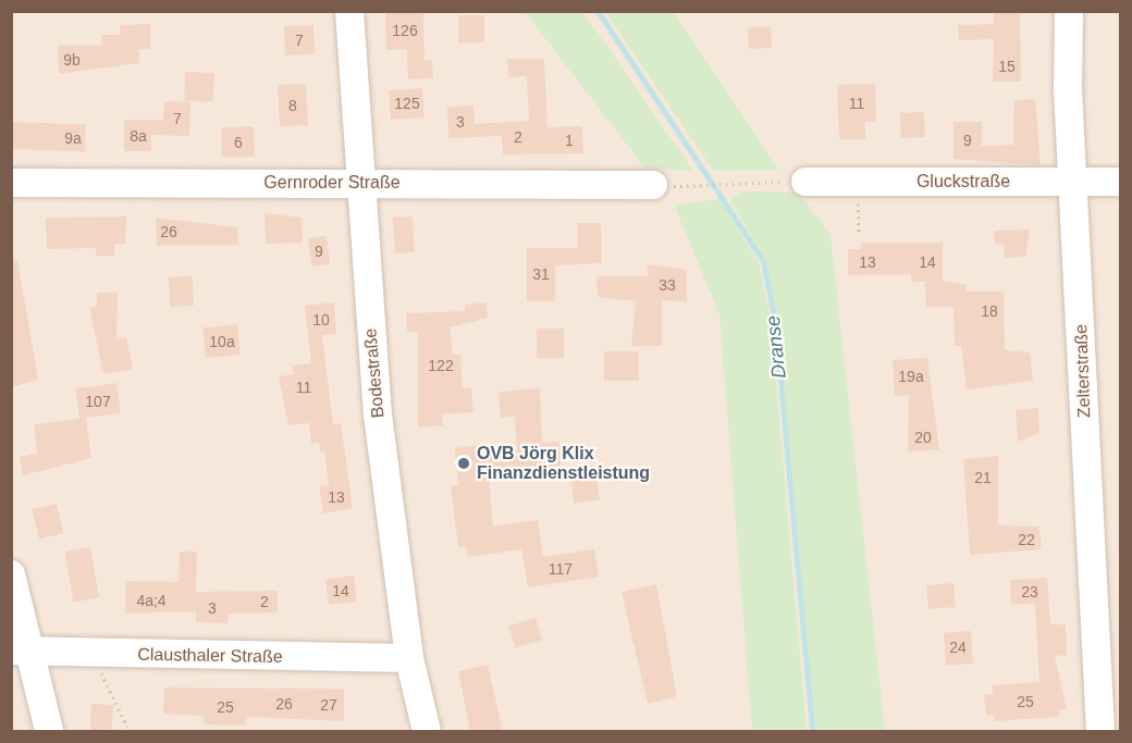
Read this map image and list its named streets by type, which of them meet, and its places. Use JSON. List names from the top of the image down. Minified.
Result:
{"streets":{"street":["Gluckstraße","Gernroder Straße","Zelterstraße","Bodestraße","Clausthaler Straße"]},"crossings":[["Gluckstraße","Zelterstraße"],["Gernroder Straße","Bodestraße"],["Bodestraße","Clausthaler Straße"]],"water":["Dranse"],"places":["OVB Jörg Klix Finanzdienstleistung"],"house_numbers":["126","7","9b","15","125","11","8","7","3","8a","2","9a","1","9","6","26","9","13","14","31","33","18","10","10a","122","19a","11","107","20","21","13","22","117","14","23","4a;4","2","3","24","25","26","27","25"]}
